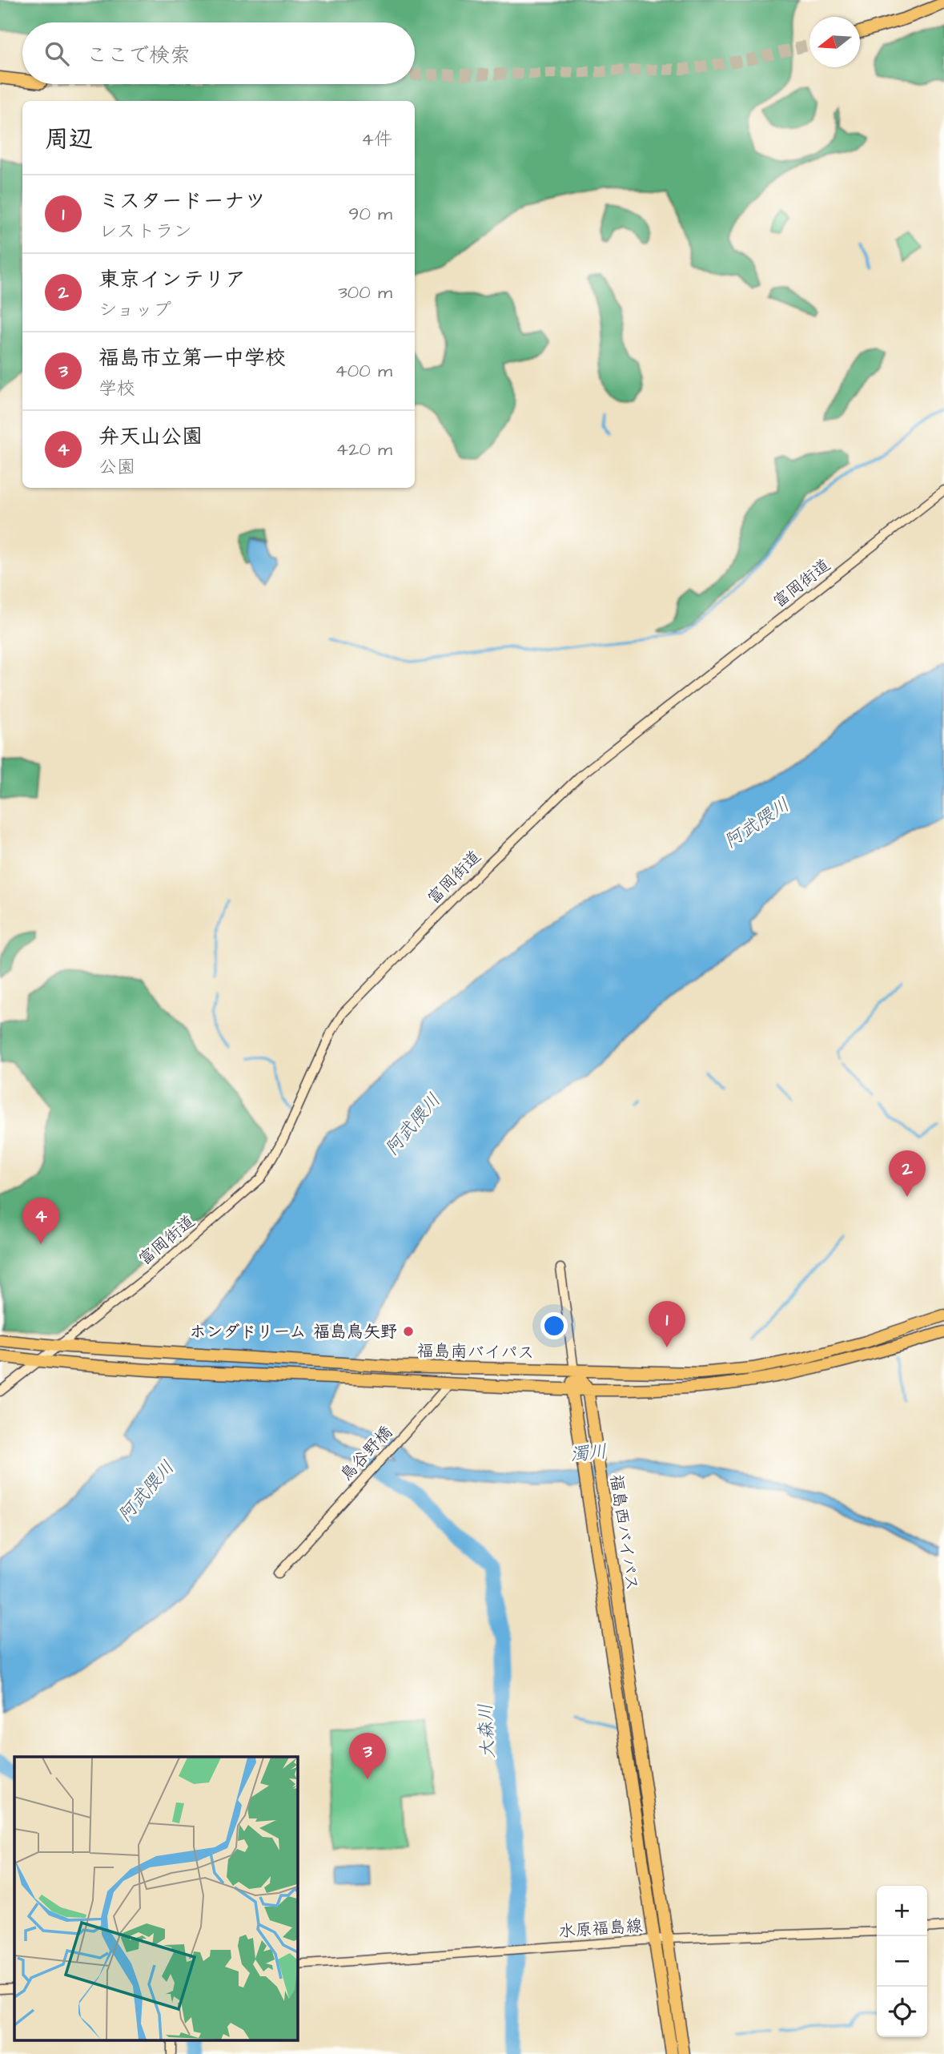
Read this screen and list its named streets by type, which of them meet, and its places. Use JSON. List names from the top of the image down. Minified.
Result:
{"streets":{"highway":["福島南バイパス","福島西バイパス"],"street":["富岡街道","鳥谷野橋","水原福島線"]},"crossings":[["富岡街道","福島南バイパス"],["福島南バイパス","鳥谷野橋"],["福島南バイパス","福島西バイパス"],["福島西バイパス","水原福島線"]],"water":["阿武隈川","濁川","大森川"],"places":["ホンダドリーム 福島鳥矢野"],"north":"left","page":{"search":"ここで検索","heading":["周辺","4件"],"list":[{"mark":"1","name":"ミスタードーナツ","note":"レストラン","value":"90 m"},{"mark":"2","name":"東京インテリア","note":"ショップ","value":"300 m"},{"mark":"3","name":"福島市立第一中学校","note":"学校","value":"400 m"},{"mark":"4","name":"弁天山公園","note":"公園","value":"420 m"}],"pins":["2","4","1","3"],"map_buttons":["+","−"]}}
